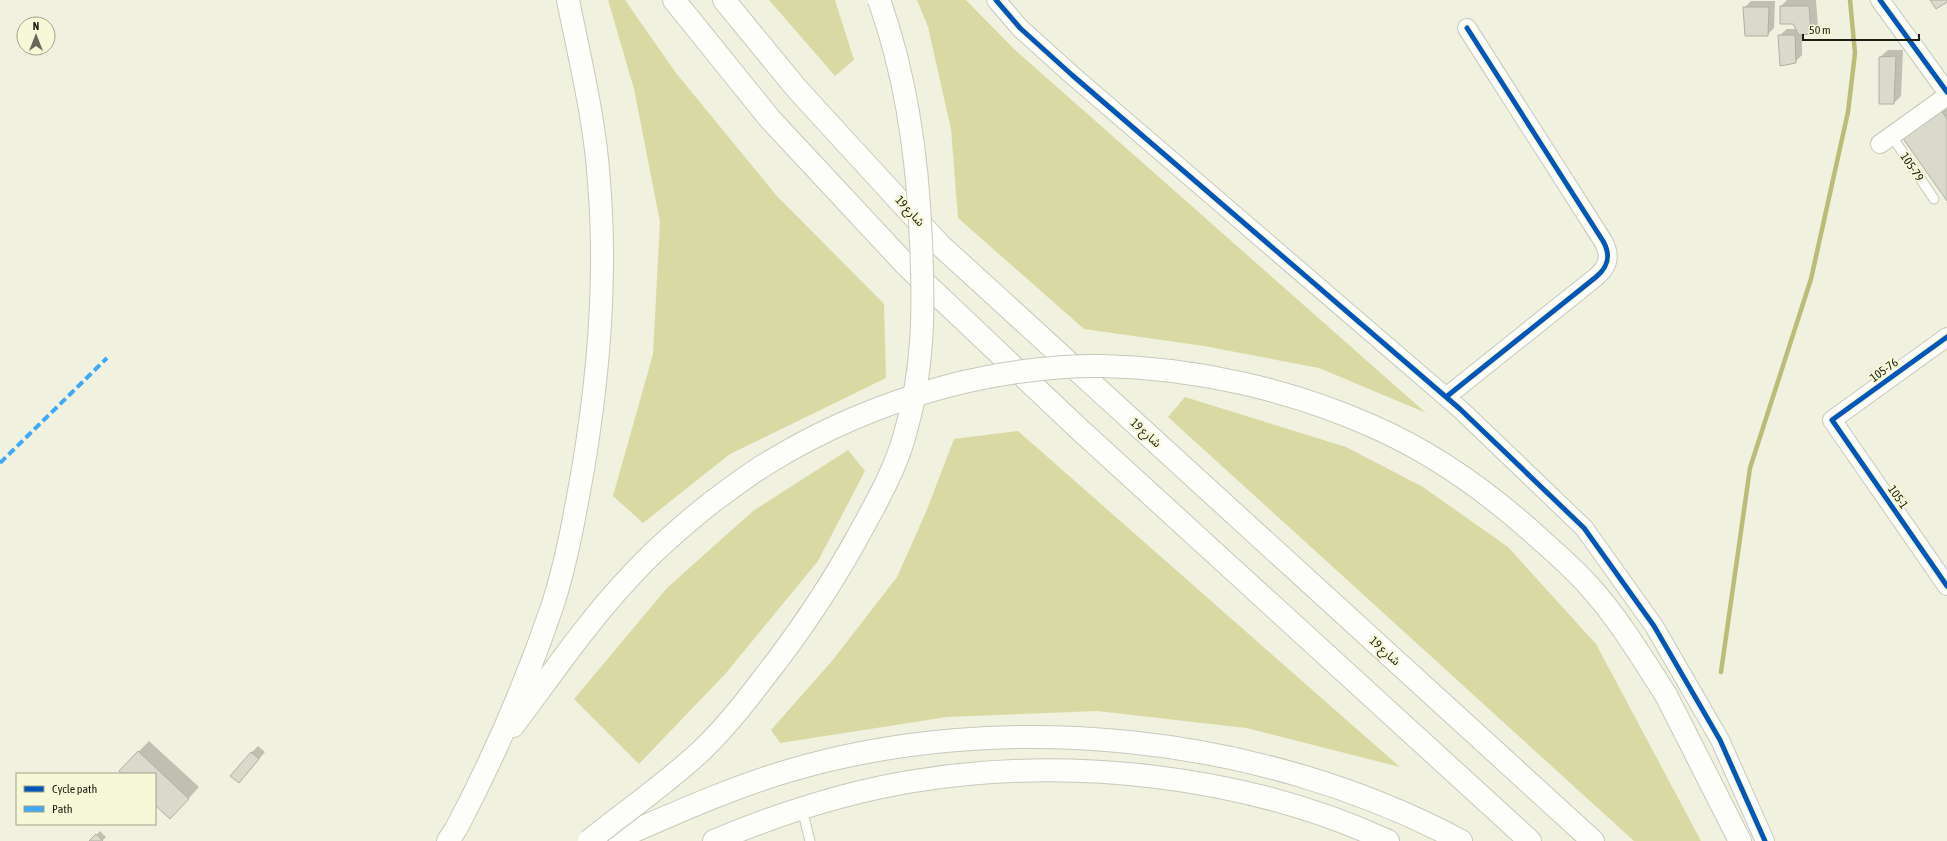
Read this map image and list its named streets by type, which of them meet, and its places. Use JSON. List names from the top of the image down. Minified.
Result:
{"streets":{"main road":["شارع 19"],"street":["105-79","105-76","105-1"]},"crossings":[["105-76","105-1"]],"legend":["Cycle path","Path"],"scale_bar":"50 m","north":"top"}
